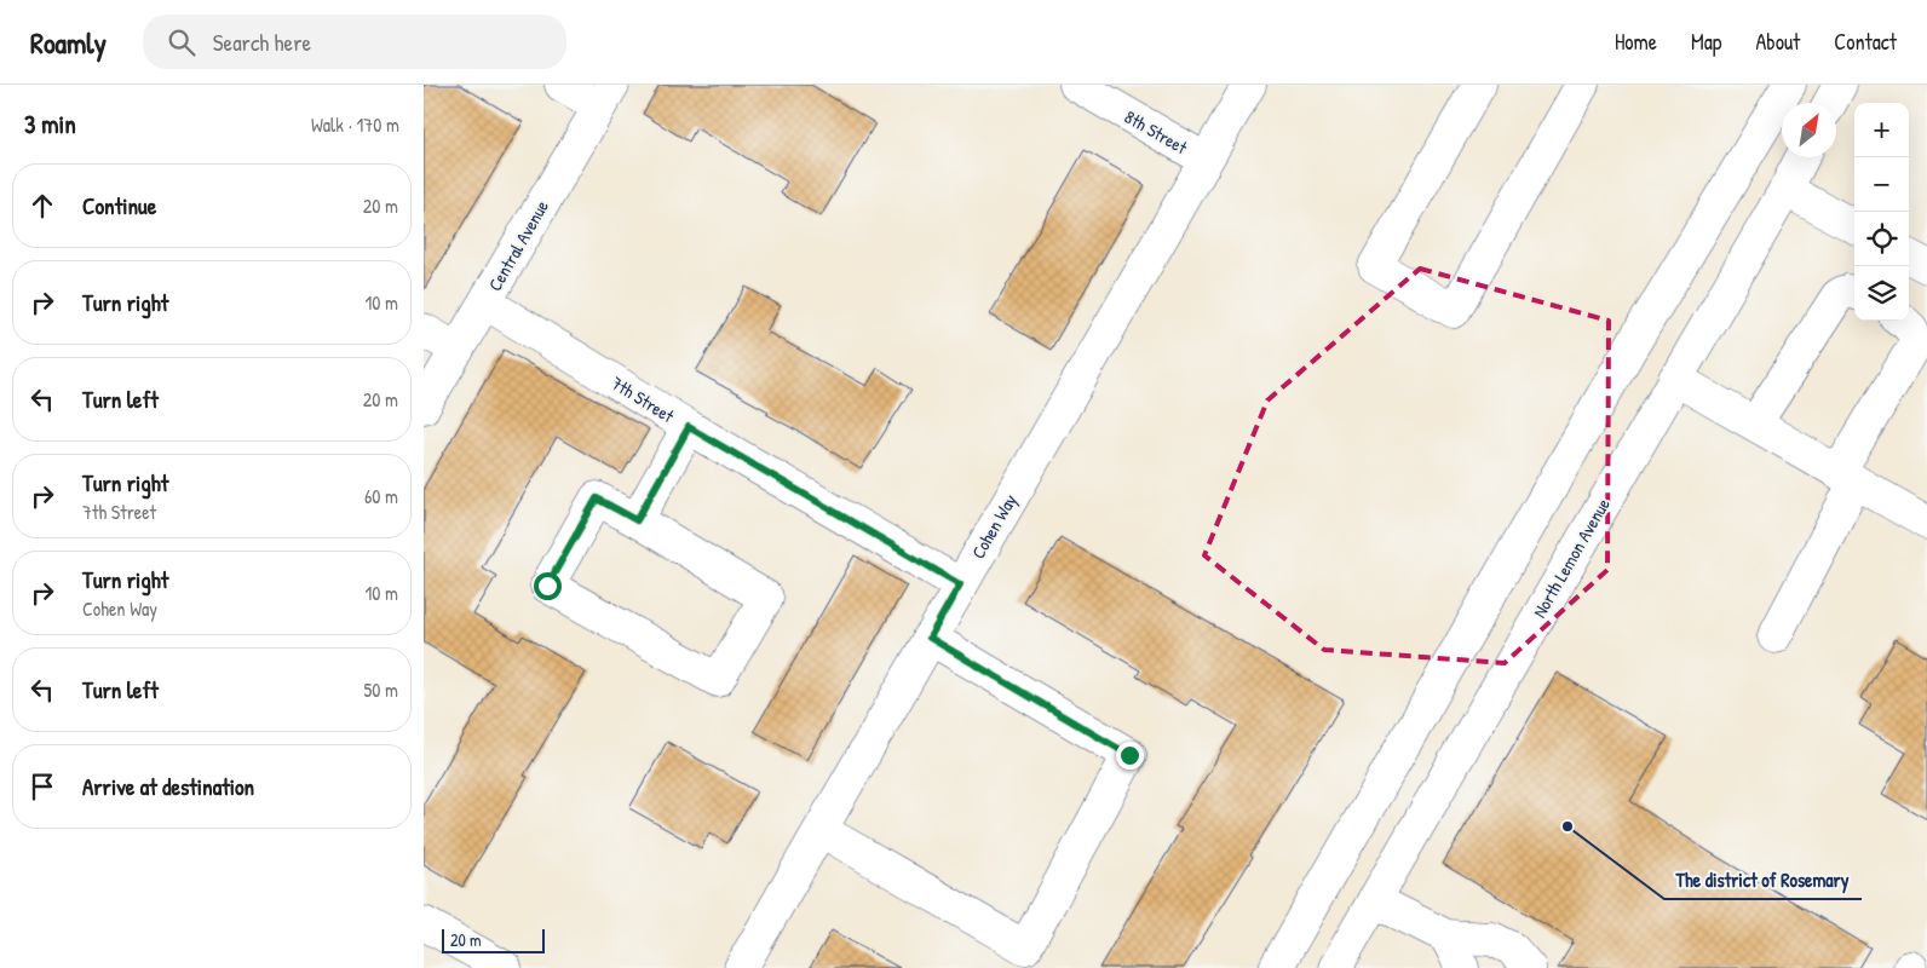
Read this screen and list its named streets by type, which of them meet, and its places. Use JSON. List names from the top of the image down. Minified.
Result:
{"streets":{"street":["8th Street","Central Avenue","7th Street","Cohen Way","North Lemon Avenue"]},"crossings":[["8th Street","Cohen Way"],["Central Avenue","7th Street"],["7th Street","Cohen Way"]],"places":["The district of Rosemary"],"scale_bar":"20 m","north":"top right","page":{"header":"Roamly","search":"Search here","nav":["Home","Map","About","Contact"],"heading":["3 min","Walk · 170 m"],"map_buttons":["+","−"],"list":[["Continue","20 m"],["Turn right","10 m"],["Turn left","20 m"],["Turn right","7th Street","60 m"],["Turn right","Cohen Way","10 m"],["Turn left","50 m"],"Arrive at destination"],"scale":"20 m"}}
